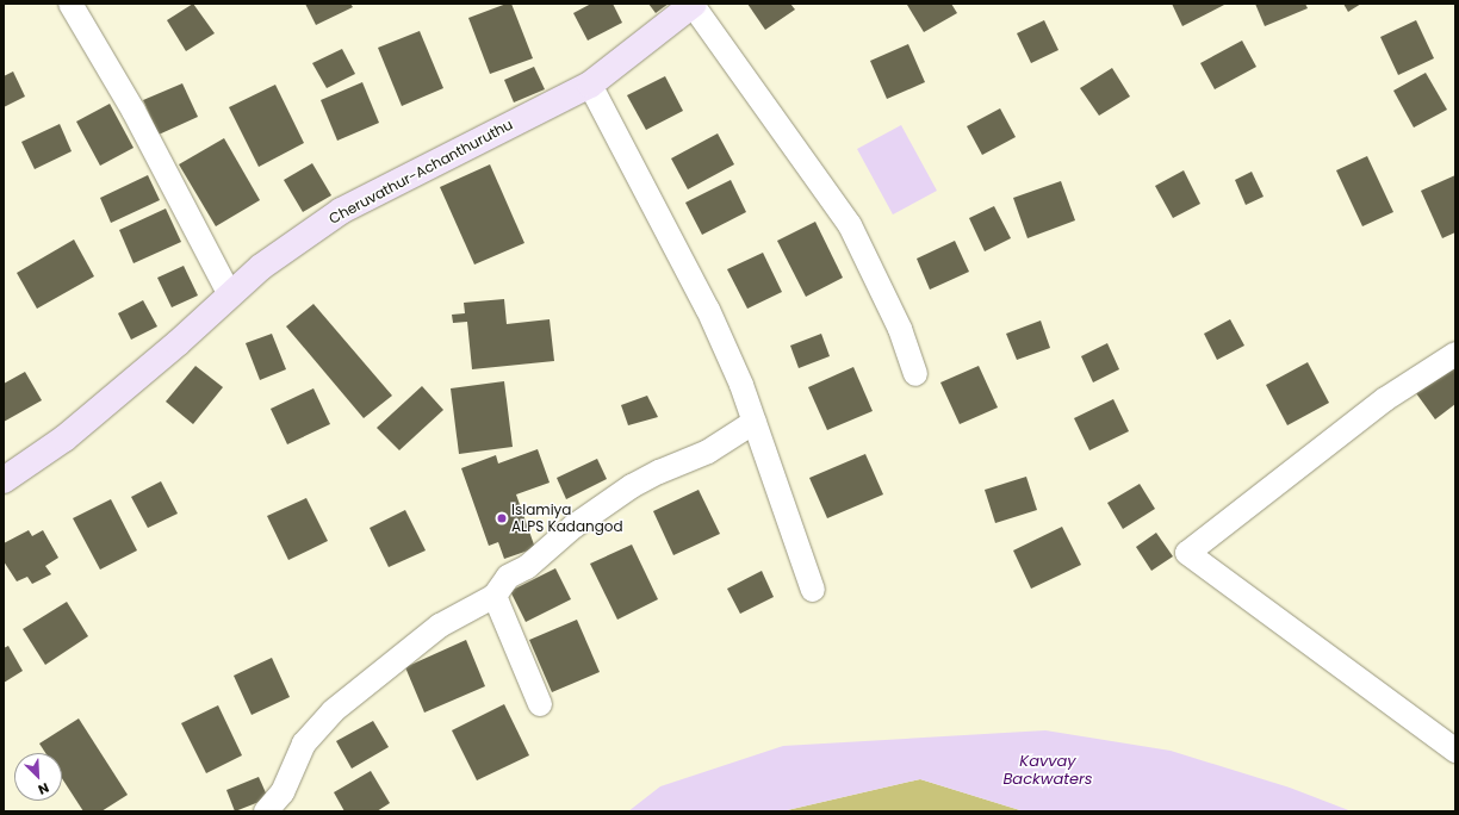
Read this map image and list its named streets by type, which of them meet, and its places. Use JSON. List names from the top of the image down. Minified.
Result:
{"streets":{"main road":["Cheruvathur-Achanthuruthu"]},"water":["Kavvay Backwaters"],"places":["Islamiya ALPS Kadangod"],"north":"bottom right"}
